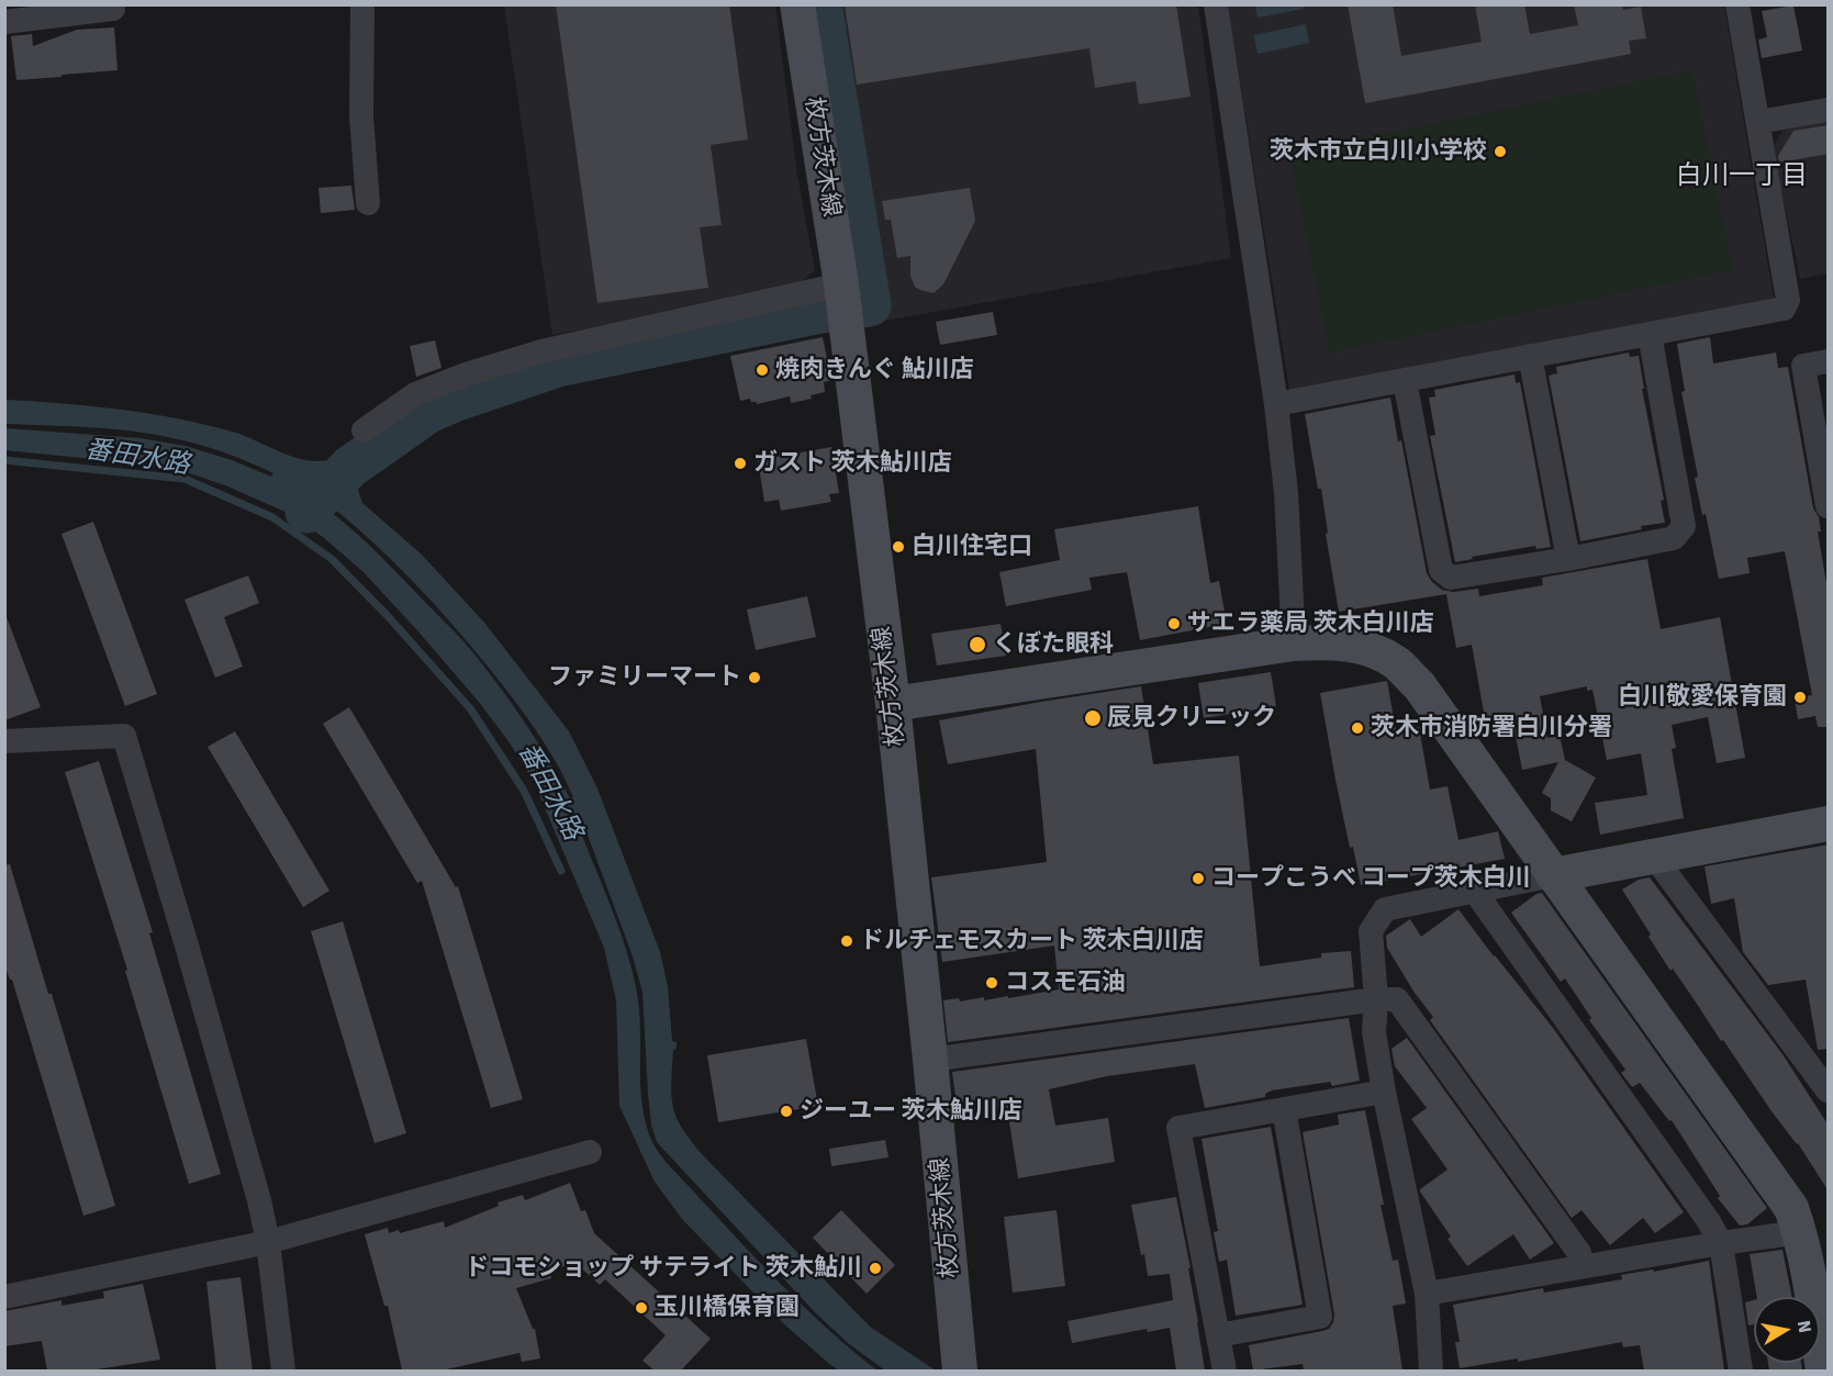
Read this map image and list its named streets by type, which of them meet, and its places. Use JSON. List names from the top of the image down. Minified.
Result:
{"streets":{"street":["枚方茨木線"]},"districts":["白川一丁目"],"water":["番田水路"],"places":["茨木市立白川小学校","焼肉きんぐ 鮎川店","ガスト 茨木鮎川店","白川住宅口","サエラ薬局 茨木白川店","くぼた眼科","ファミリーマート","白川敬愛保育園","辰見クリニック","茨木市消防署白川分署","コープこうべ コープ茨木白川","ドルチェモスカート 茨木白川店","コスモ石油","ジーユー 茨木鮎川店","ドコモショップ サテライト 茨木鮎川","玉川橋保育園"],"north":"right"}
